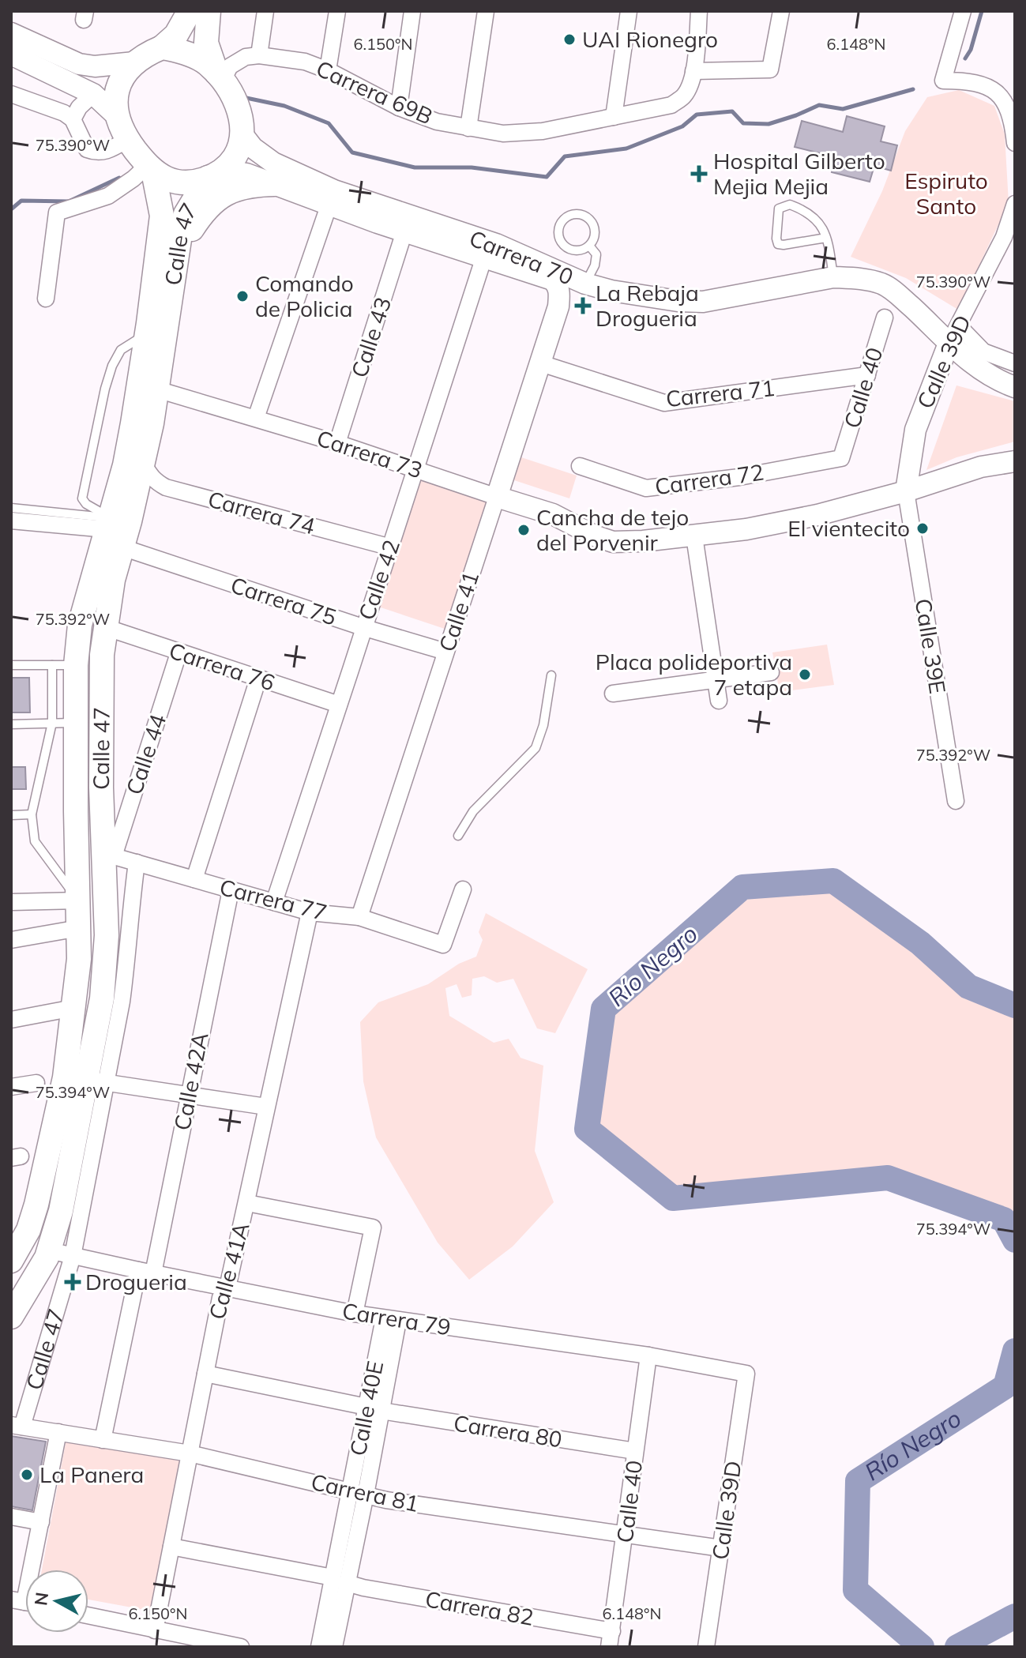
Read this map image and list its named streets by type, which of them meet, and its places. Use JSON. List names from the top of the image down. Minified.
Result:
{"streets":{"main road":["Calle 47"],"street":["Carrera 69B","Carrera 70","Calle 43","Calle 39D","Calle 40","Carrera 71","Carrera 73","Carrera 72","Carrera 74","Calle 42","Carrera 75","Calle 41","Calle 39E","Carrera 76","Calle 44","Carrera 77","Calle 42A","Calle 41A","Carrera 79","Calle 40E","Carrera 80","Carrera 81","Carrera 82"]},"crossings":[["Calle 47","Carrera 70"],["Calle 47","Carrera 73"],["Calle 47","Carrera 74"],["Calle 47","Carrera 75"],["Calle 47","Carrera 76"],["Calle 47","Calle 44"],["Calle 47","Carrera 77"],["Calle 47","Carrera 79"],["Calle 47","Carrera 81"],["Carrera 70","Calle 43"],["Carrera 70","Calle 39D"],["Carrera 70","Calle 42"],["Carrera 70","Calle 41"],["Calle 43","Carrera 73"],["Calle 39D","Calle 39E"],["Calle 39D","Carrera 79"],["Calle 39D","Carrera 81"],["Calle 40","Carrera 71"],["Calle 40","Carrera 72"],["Calle 40","Carrera 79"],["Calle 40","Carrera 80"],["Calle 40","Carrera 81"],["Calle 40","Carrera 82"],["Carrera 71","Calle 41"],["Carrera 73","Calle 42"],["Carrera 73","Calle 41"],["Carrera 74","Calle 42"],["Calle 42","Carrera 75"],["Calle 42","Carrera 76"],["Calle 42","Carrera 77"],["Carrera 75","Calle 41"],["Calle 41","Carrera 77"],["Carrera 76","Calle 44"],["Calle 44","Carrera 77"],["Carrera 77","Calle 42A"],["Carrera 77","Calle 41A"],["Calle 42A","Carrera 79"],["Calle 42A","Carrera 81"],["Calle 41A","Carrera 79"],["Calle 41A","Carrera 80"],["Calle 41A","Carrera 81"],["Calle 41A","Carrera 82"],["Carrera 79","Calle 40E"],["Calle 40E","Carrera 80"],["Calle 40E","Carrera 81"],["Calle 40E","Carrera 82"]],"water":["Río Negro"],"parks":["Espiruto Santo"],"places":{"other":["UAI Rionegro","Comando de Policia","El vientecito","Cancha de tejo del Porvenir","Placa polideportiva 7 etapa","La Panera"],"health":["Hospital Gilberto Mejia Mejia","La Rebaja Drogueria","Drogueria"]},"north":"left","coordinates":["6.150°N","6.148°N","75.390°W","75.392°W","75.394°W"]}
